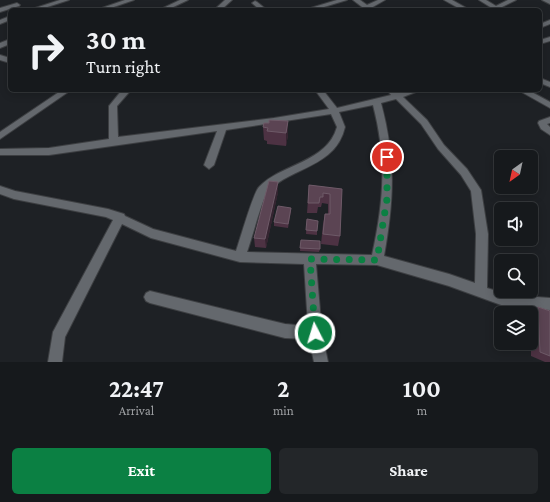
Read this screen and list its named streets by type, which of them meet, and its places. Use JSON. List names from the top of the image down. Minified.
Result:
{"north":"bottom left","page":{"turn":["30 m","Turn right"],"eta":["22:47","Arrival","2","min","100","m"],"buttons":["Exit","Share"]}}
